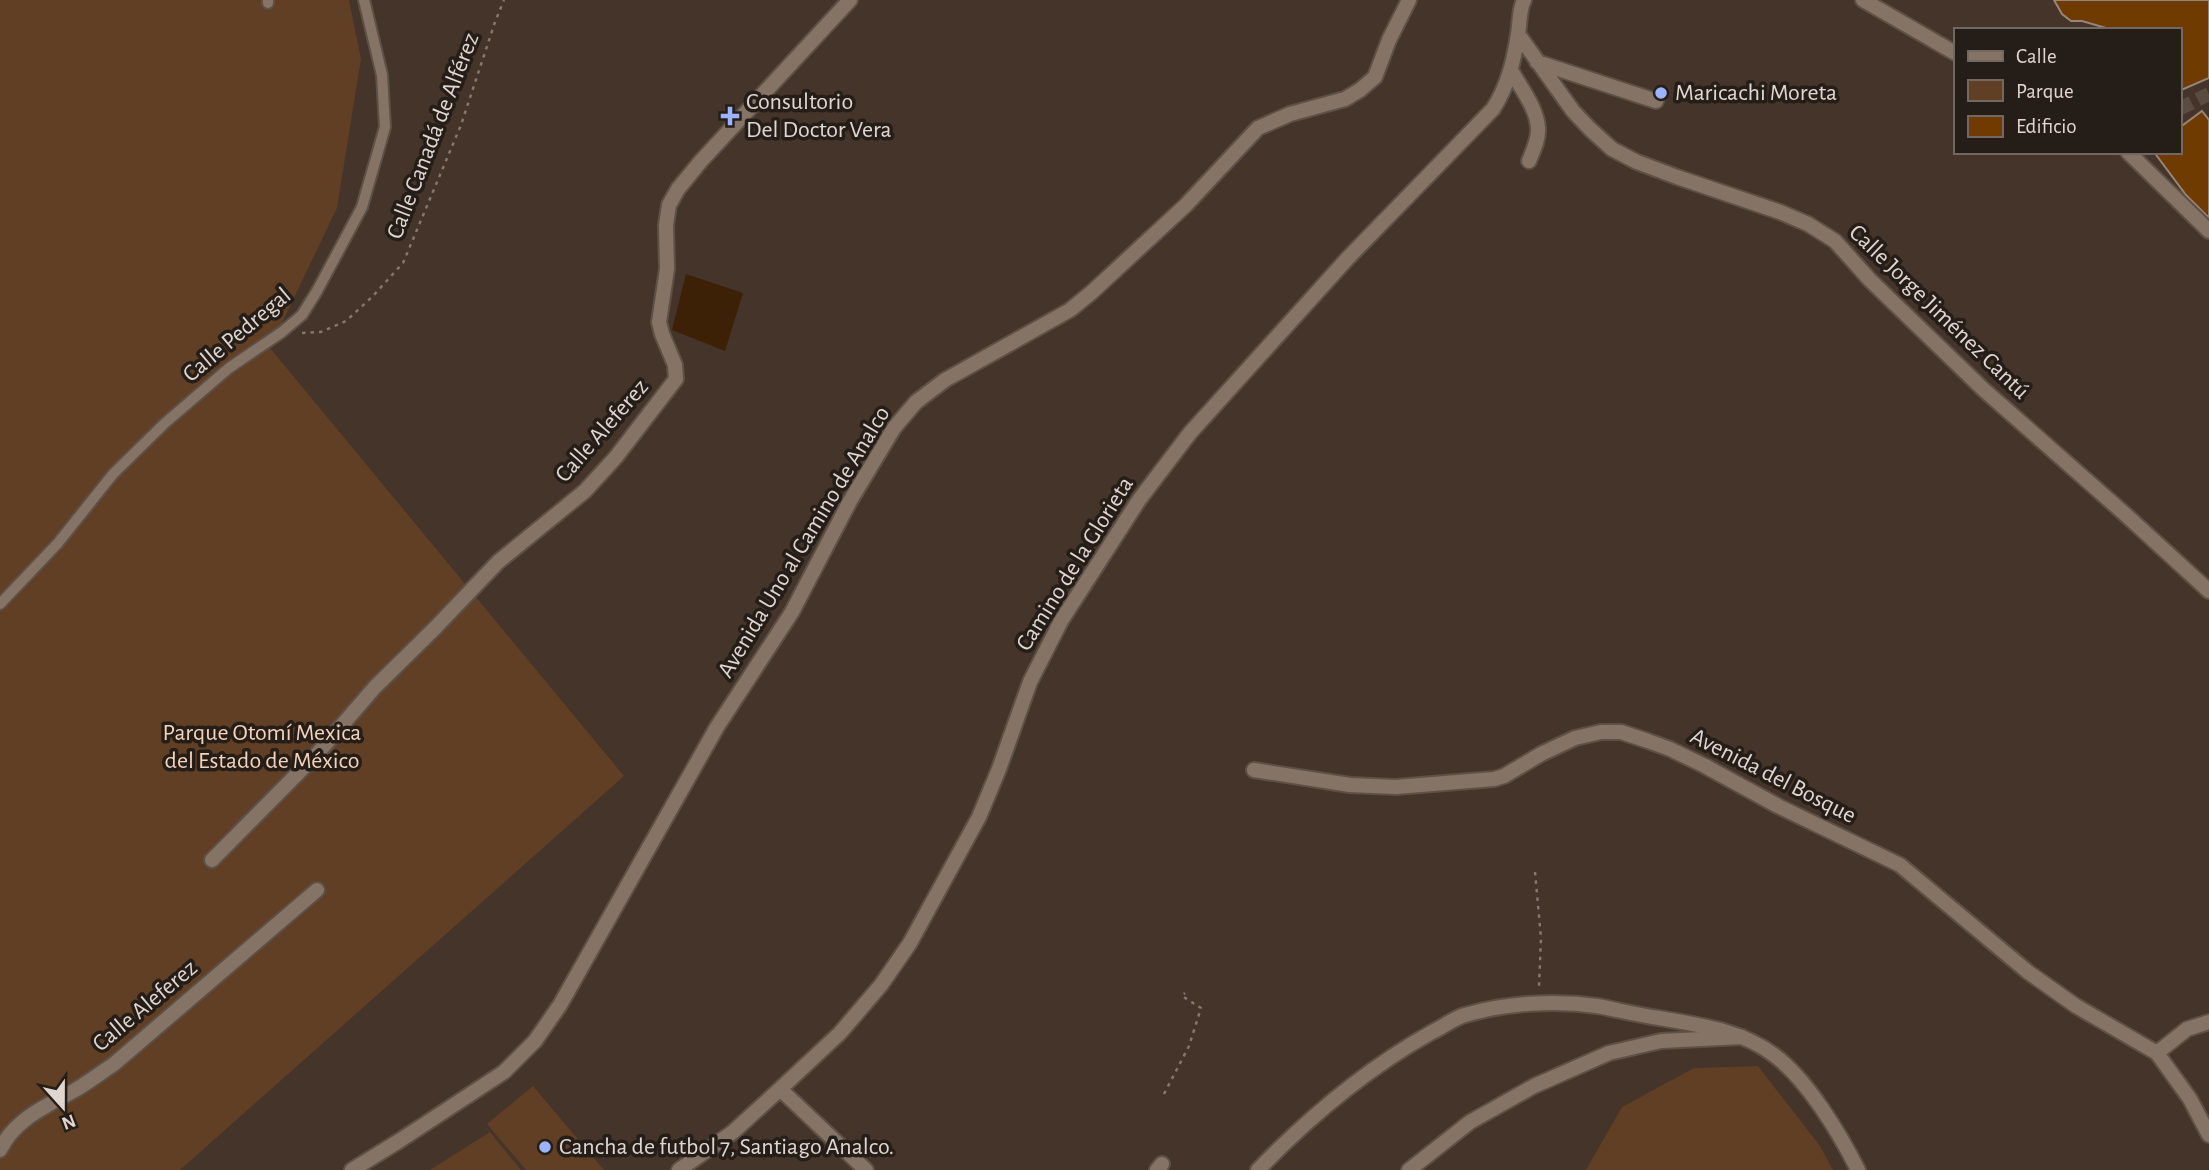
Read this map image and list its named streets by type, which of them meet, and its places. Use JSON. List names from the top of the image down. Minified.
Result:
{"streets":{"street":["Calle Jorge Jiménez Cantú","Calle Aleferez","Avenida Uno al Camino de Analco","Camino de la Glorieta","Avenida del Bosque"],"lane":["Calle Pedregal"],"path":["Calle Canadá de Alférez"]},"crossings":[["Calle Canadá de Alférez","Calle Pedregal"],["Calle Jorge Jiménez Cantú","Camino de la Glorieta"]],"parks":["Parque Otomí Mexica del Estado de México"],"places":{"other":["Maricachi Moreta","Cancha de futbol 7, Santiago Analco."],"health":["Consultorio Del Doctor Vera"]},"legend":["Calle","Parque","Edificio"],"north":"bottom"}
